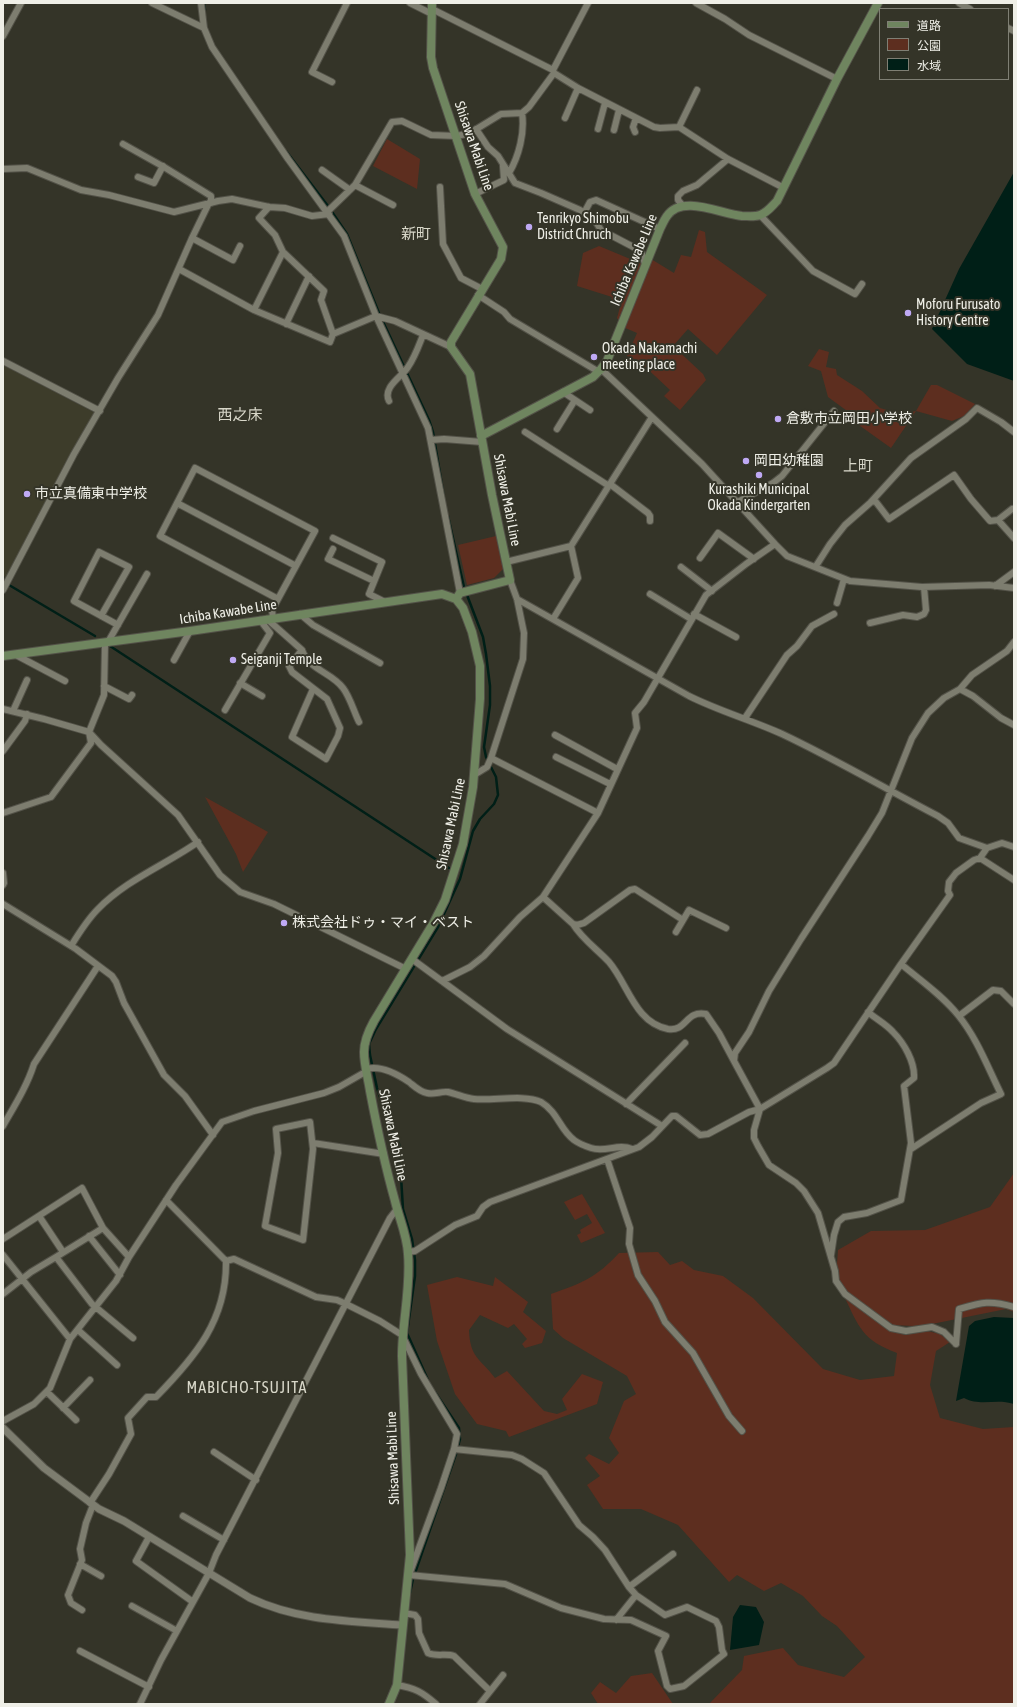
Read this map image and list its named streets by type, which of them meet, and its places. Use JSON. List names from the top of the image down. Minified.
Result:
{"streets":{"main road":["Shisawa Mabi Line","Ichiba Kawabe Line"]},"crossings":[["Shisawa Mabi Line","Ichiba Kawabe Line"]],"districts":["新町","西之床","上町","MABICHO-TSUJITA"],"places":["Tenrikyo Shimobu District Chruch","Moforu Furusato History Centre","Okada Nakamachi meeting place","倉敷市立岡田小学校","岡田幼稚園","Kurashiki Municipal Okada Kindergarten","市立真備東中学校","Seiganji Temple","株式会社ドゥ・マイ・ベスト"],"legend":["道路","公園","水域"]}
